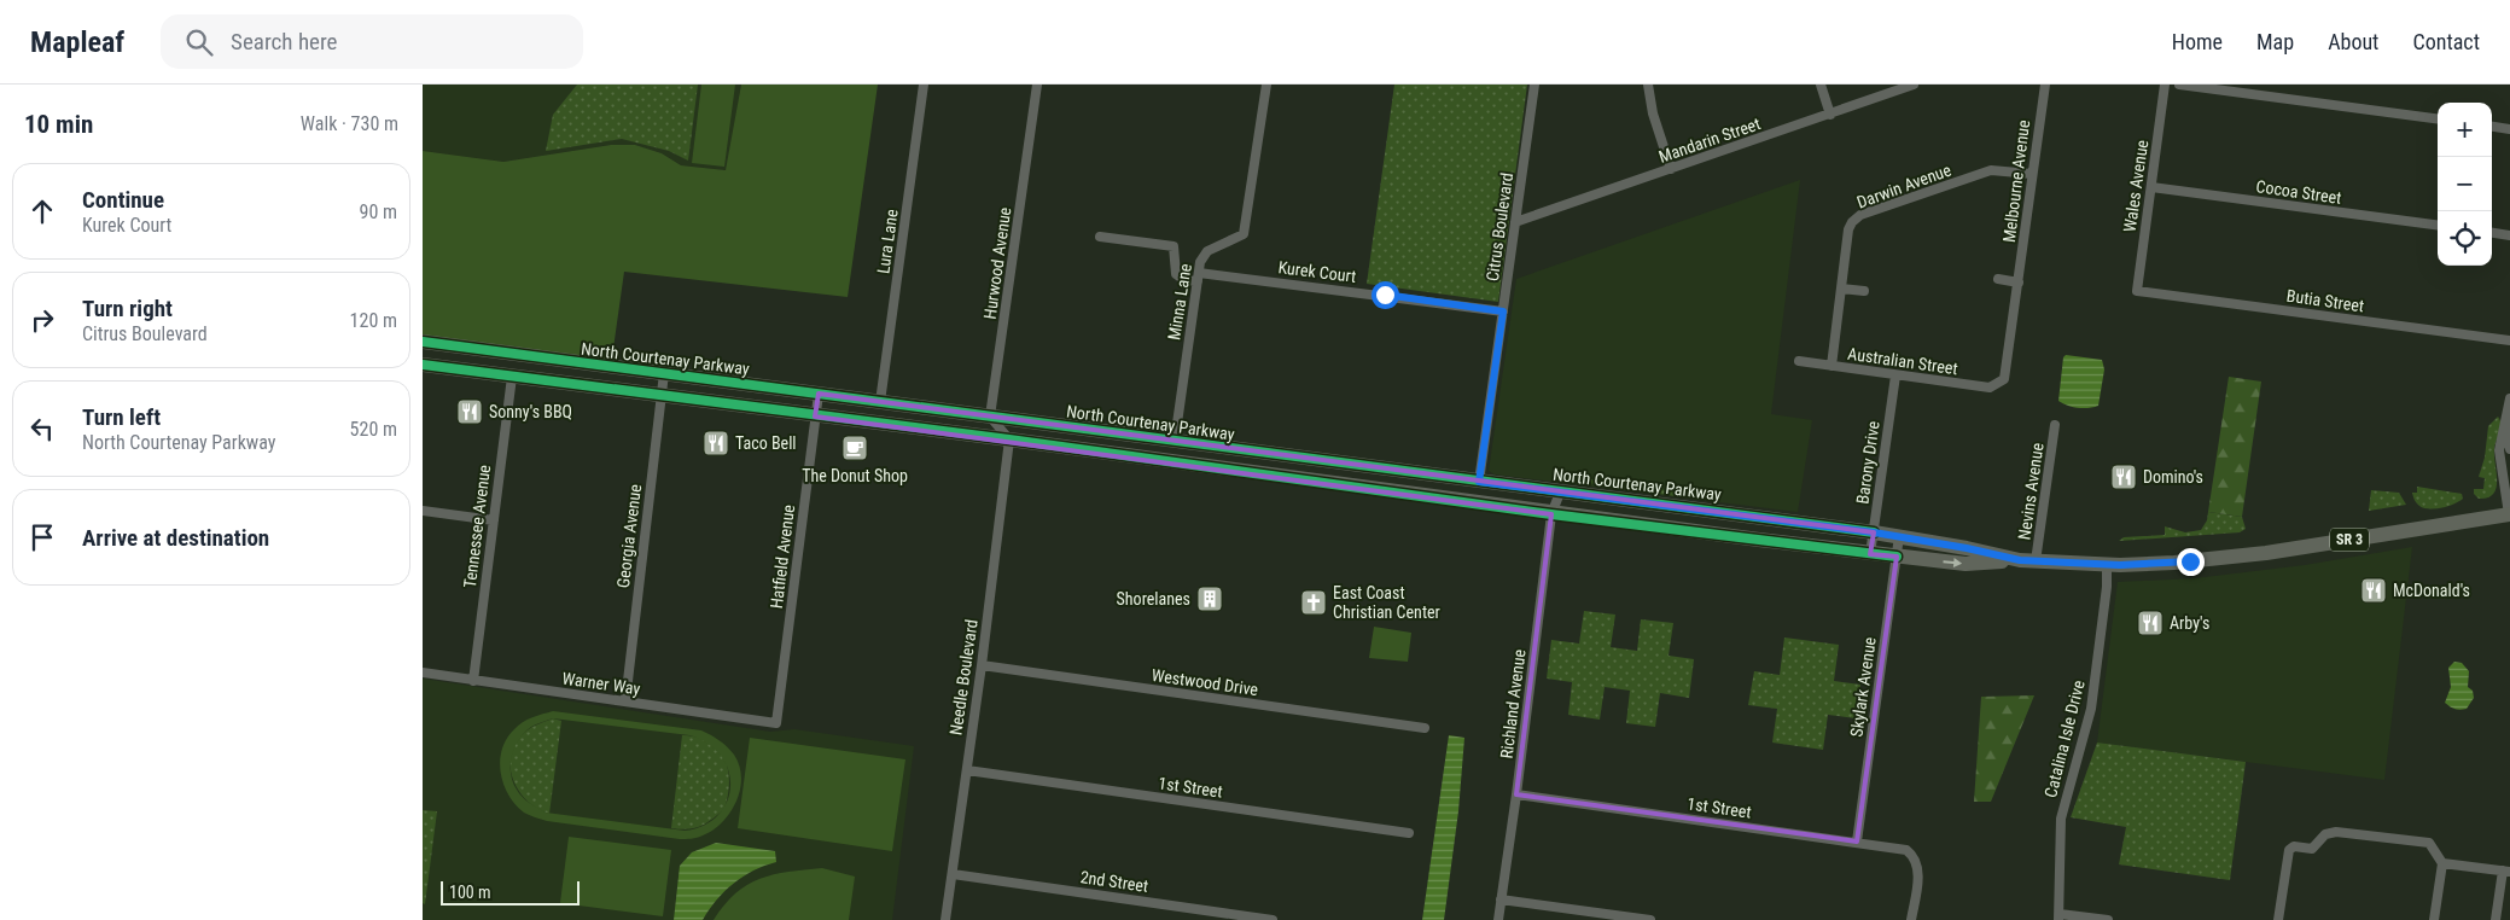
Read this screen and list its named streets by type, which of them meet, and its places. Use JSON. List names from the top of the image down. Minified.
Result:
{"streets":{"main road":["North Courtenay Parkway","SR 3"],"street":["Mandarin Street","Melbourne Avenue","Darwin Avenue","Wales Avenue","Cocoa Street","Citrus Boulevard","Lura Lane","Hurwood Avenue","Kurek Court","Butia Street","Minna Lane","Australian Street","Barony Drive","Nevins Avenue","Tennessee Avenue","Georgia Avenue","Hatfield Avenue","Needle Boulevard","Westwood Drive","Warner Way","Skylark Avenue","Richland Avenue","Catalina Isle Drive","1st Street","2nd Street"]},"crossings":[["Mandarin Street","Citrus Boulevard"],["Melbourne Avenue","Darwin Avenue"],["Melbourne Avenue","Australian Street"],["Darwin Avenue","Australian Street"],["Wales Avenue","Cocoa Street"],["Wales Avenue","Butia Street"],["Citrus Boulevard","Kurek Court"],["Citrus Boulevard","North Courtenay Parkway"],["Lura Lane","North Courtenay Parkway"],["Hurwood Avenue","North Courtenay Parkway"],["Kurek Court","Minna Lane"],["Minna Lane","North Courtenay Parkway"],["North Courtenay Parkway","Barony Drive"],["North Courtenay Parkway","Nevins Avenue"],["North Courtenay Parkway","Tennessee Avenue"],["North Courtenay Parkway","Georgia Avenue"],["North Courtenay Parkway","Hatfield Avenue"],["North Courtenay Parkway","Needle Boulevard"],["North Courtenay Parkway","Skylark Avenue"],["North Courtenay Parkway","Richland Avenue"],["North Courtenay Parkway","Catalina Isle Drive"],["Australian Street","Barony Drive"],["Tennessee Avenue","Warner Way"],["Georgia Avenue","Warner Way"],["Hatfield Avenue","Warner Way"],["Needle Boulevard","Westwood Drive"],["Needle Boulevard","1st Street"],["Needle Boulevard","2nd Street"],["Skylark Avenue","1st Street"],["Richland Avenue","1st Street"]],"places":{"restaurant":["Sonny's BBQ","Taco Bell","Domino's","McDonald's","Arby's"],"cafe":["The Donut Shop"],"building":["Shorelanes"],"church":["East Coast Christian Center"]},"scale_bar":"100 m","page":{"header":"Mapleaf","search":"Search here","nav":["Home","Map","About","Contact"],"heading":["10 min","Walk · 730 m"],"map_buttons":["+","−"],"list":[["Continue","Kurek Court","90 m"],["Turn right","Citrus Boulevard","120 m"],["Turn left","North Courtenay Parkway","520 m"],"Arrive at destination"],"scale":"100 m"}}
